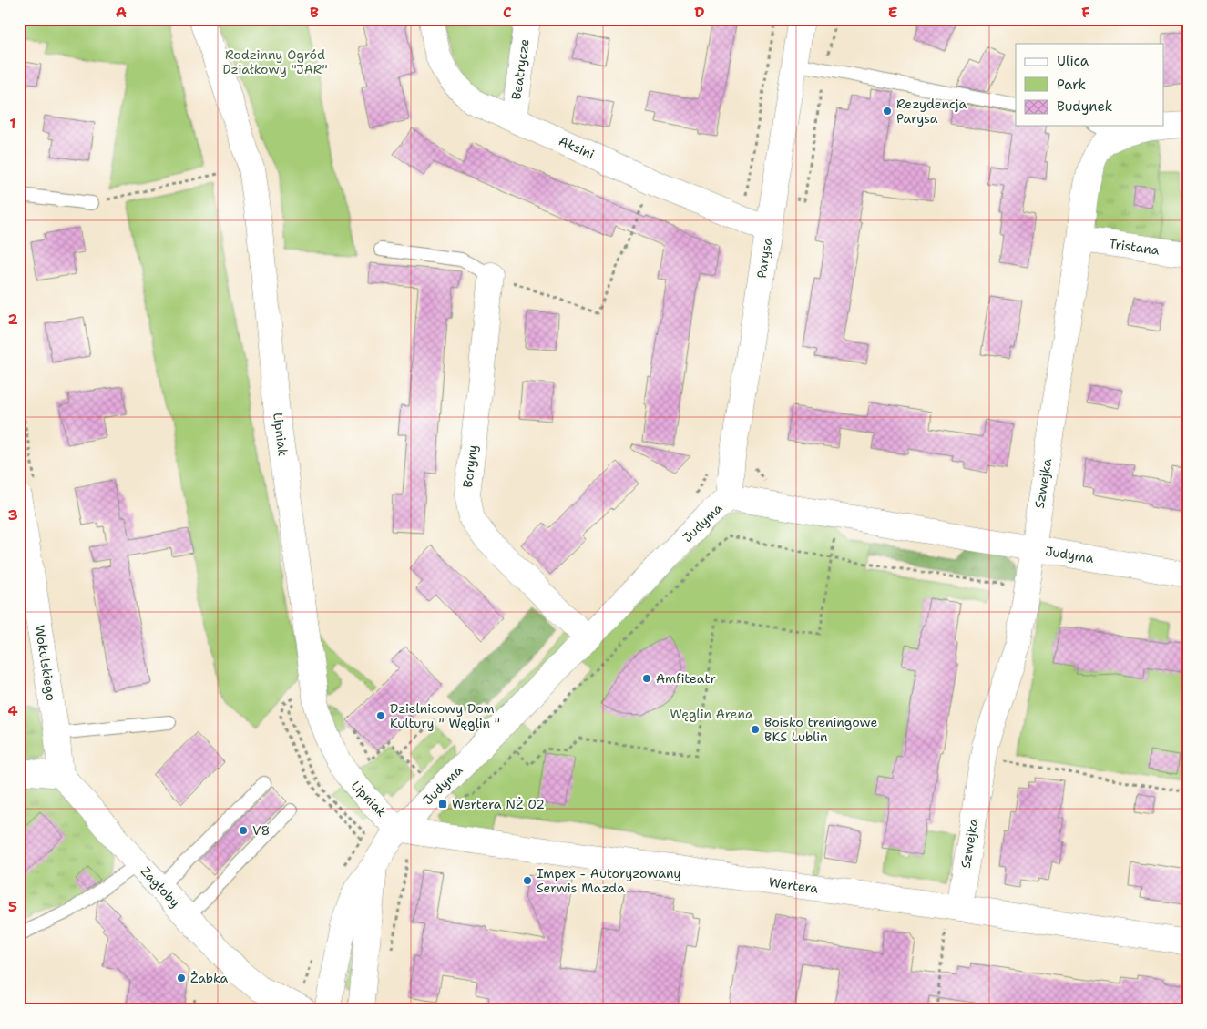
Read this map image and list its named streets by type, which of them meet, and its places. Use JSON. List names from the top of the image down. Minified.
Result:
{"streets":{"street":["Beatrycze","Aksini","Tristana","Parysa","Lipniak","Boryny","Szwejka","Judyma","Wokulskiego","Wertera","Zagłoby"]},"crossings":[["Beatrycze","Aksini"],["Aksini","Parysa"],["Tristana","Szwejka"],["Parysa","Judyma"],["Lipniak","Judyma"],["Lipniak","Wertera"],["Boryny","Judyma"],["Szwejka","Judyma"],["Szwejka","Wertera"],["Judyma","Wertera"],["Wokulskiego","Zagłoby"]],"parks":["Rodzinny Ogród Działkowy \"JAR\"","Węglin Arena"],"places":{"other":["Rezydencja Parysa","Amfiteatr","Dzielnicowy Dom Kultury \" Węglin \"","Boisko treningowe BKS Lublin","V8","Impex - Autoryzowany Serwis Mazda","Żabka"],"transit":["Wertera NŻ 02"]},"legend":["Ulica","Park","Budynek"],"grid":{"columns":["A","B","C","D","E","F"],"rows":["1","2","3","4","5"]}}
